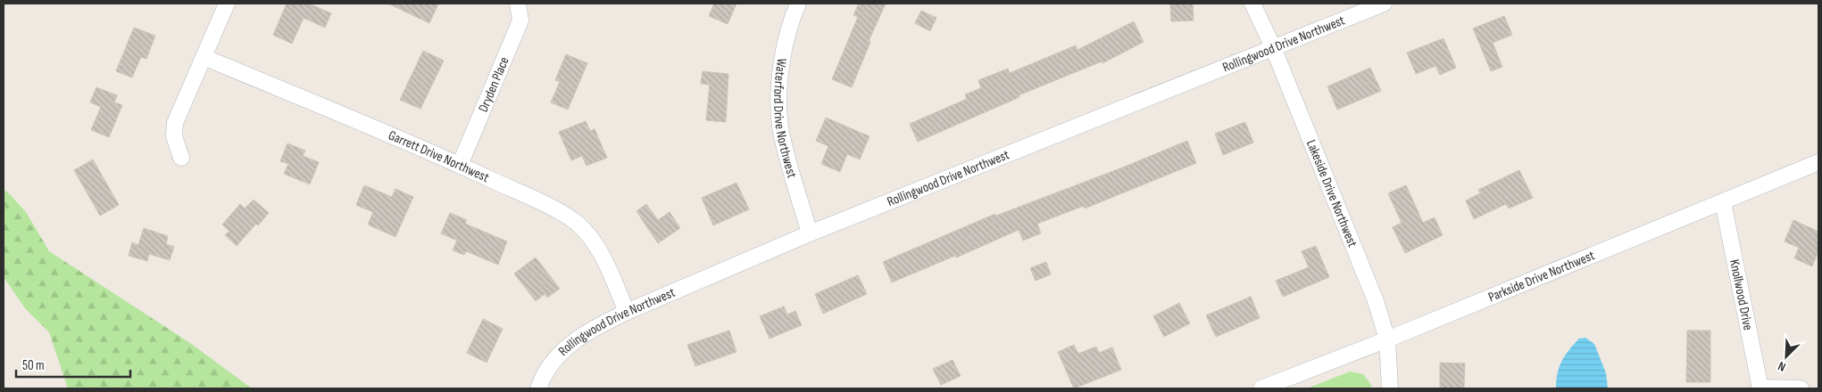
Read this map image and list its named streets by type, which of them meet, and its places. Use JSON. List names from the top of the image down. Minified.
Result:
{"streets":{"street":["Rollingwood Drive Northwest","Dryden Place","Waterford Drive Northwest","Garrett Drive Northwest","Lakeside Drive Northwest","Parkside Drive Northwest","Knollwood Drive"]},"crossings":[["Rollingwood Drive Northwest","Waterford Drive Northwest"],["Rollingwood Drive Northwest","Garrett Drive Northwest"],["Rollingwood Drive Northwest","Lakeside Drive Northwest"],["Dryden Place","Garrett Drive Northwest"],["Lakeside Drive Northwest","Parkside Drive Northwest"],["Parkside Drive Northwest","Knollwood Drive"]],"scale_bar":"50 m","north":"bottom left"}
